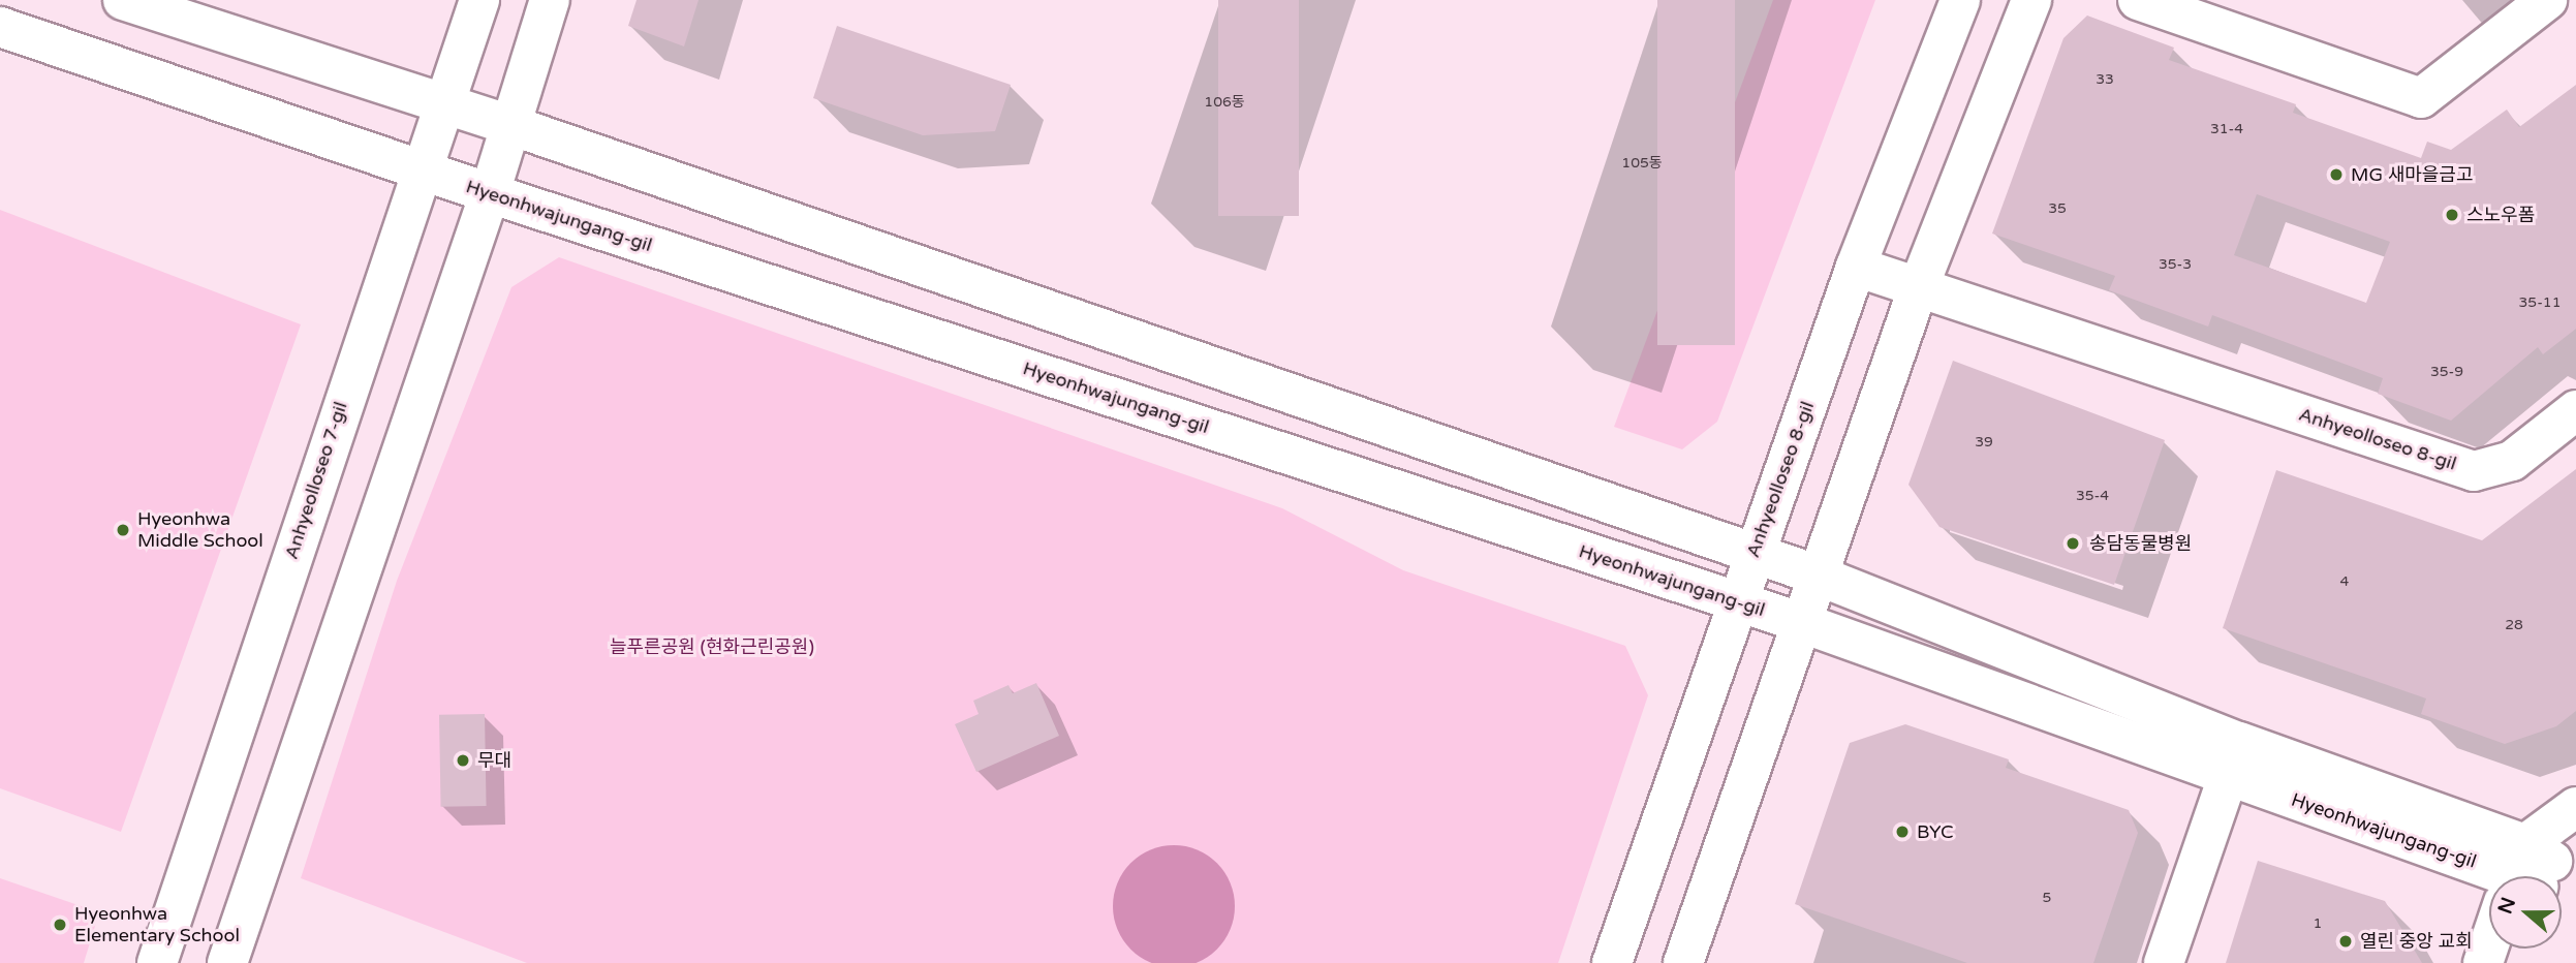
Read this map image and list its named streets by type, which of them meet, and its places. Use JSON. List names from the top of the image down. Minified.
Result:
{"streets":{"street":["Hyeonhwajungang-gil","Anhyeolloseo 8-gil","Anhyeolloseo 7-gil"]},"crossings":[["Hyeonhwajungang-gil","Anhyeolloseo 8-gil"],["Hyeonhwajungang-gil","Anhyeolloseo 7-gil"]],"parks":["늘푸른공원 (현화근린공원)"],"places":["MG 새마을금고","스노우폼","Hyeonhwa Middle School","송담동물병원","무대","BYC","Hyeonhwa Elementary School","열린 중앙 교회"],"house_numbers":["33","106동","31-4","105동","35","35-3","35-11","35-9","39","35-4","4","28","5","1"],"north":"left"}
